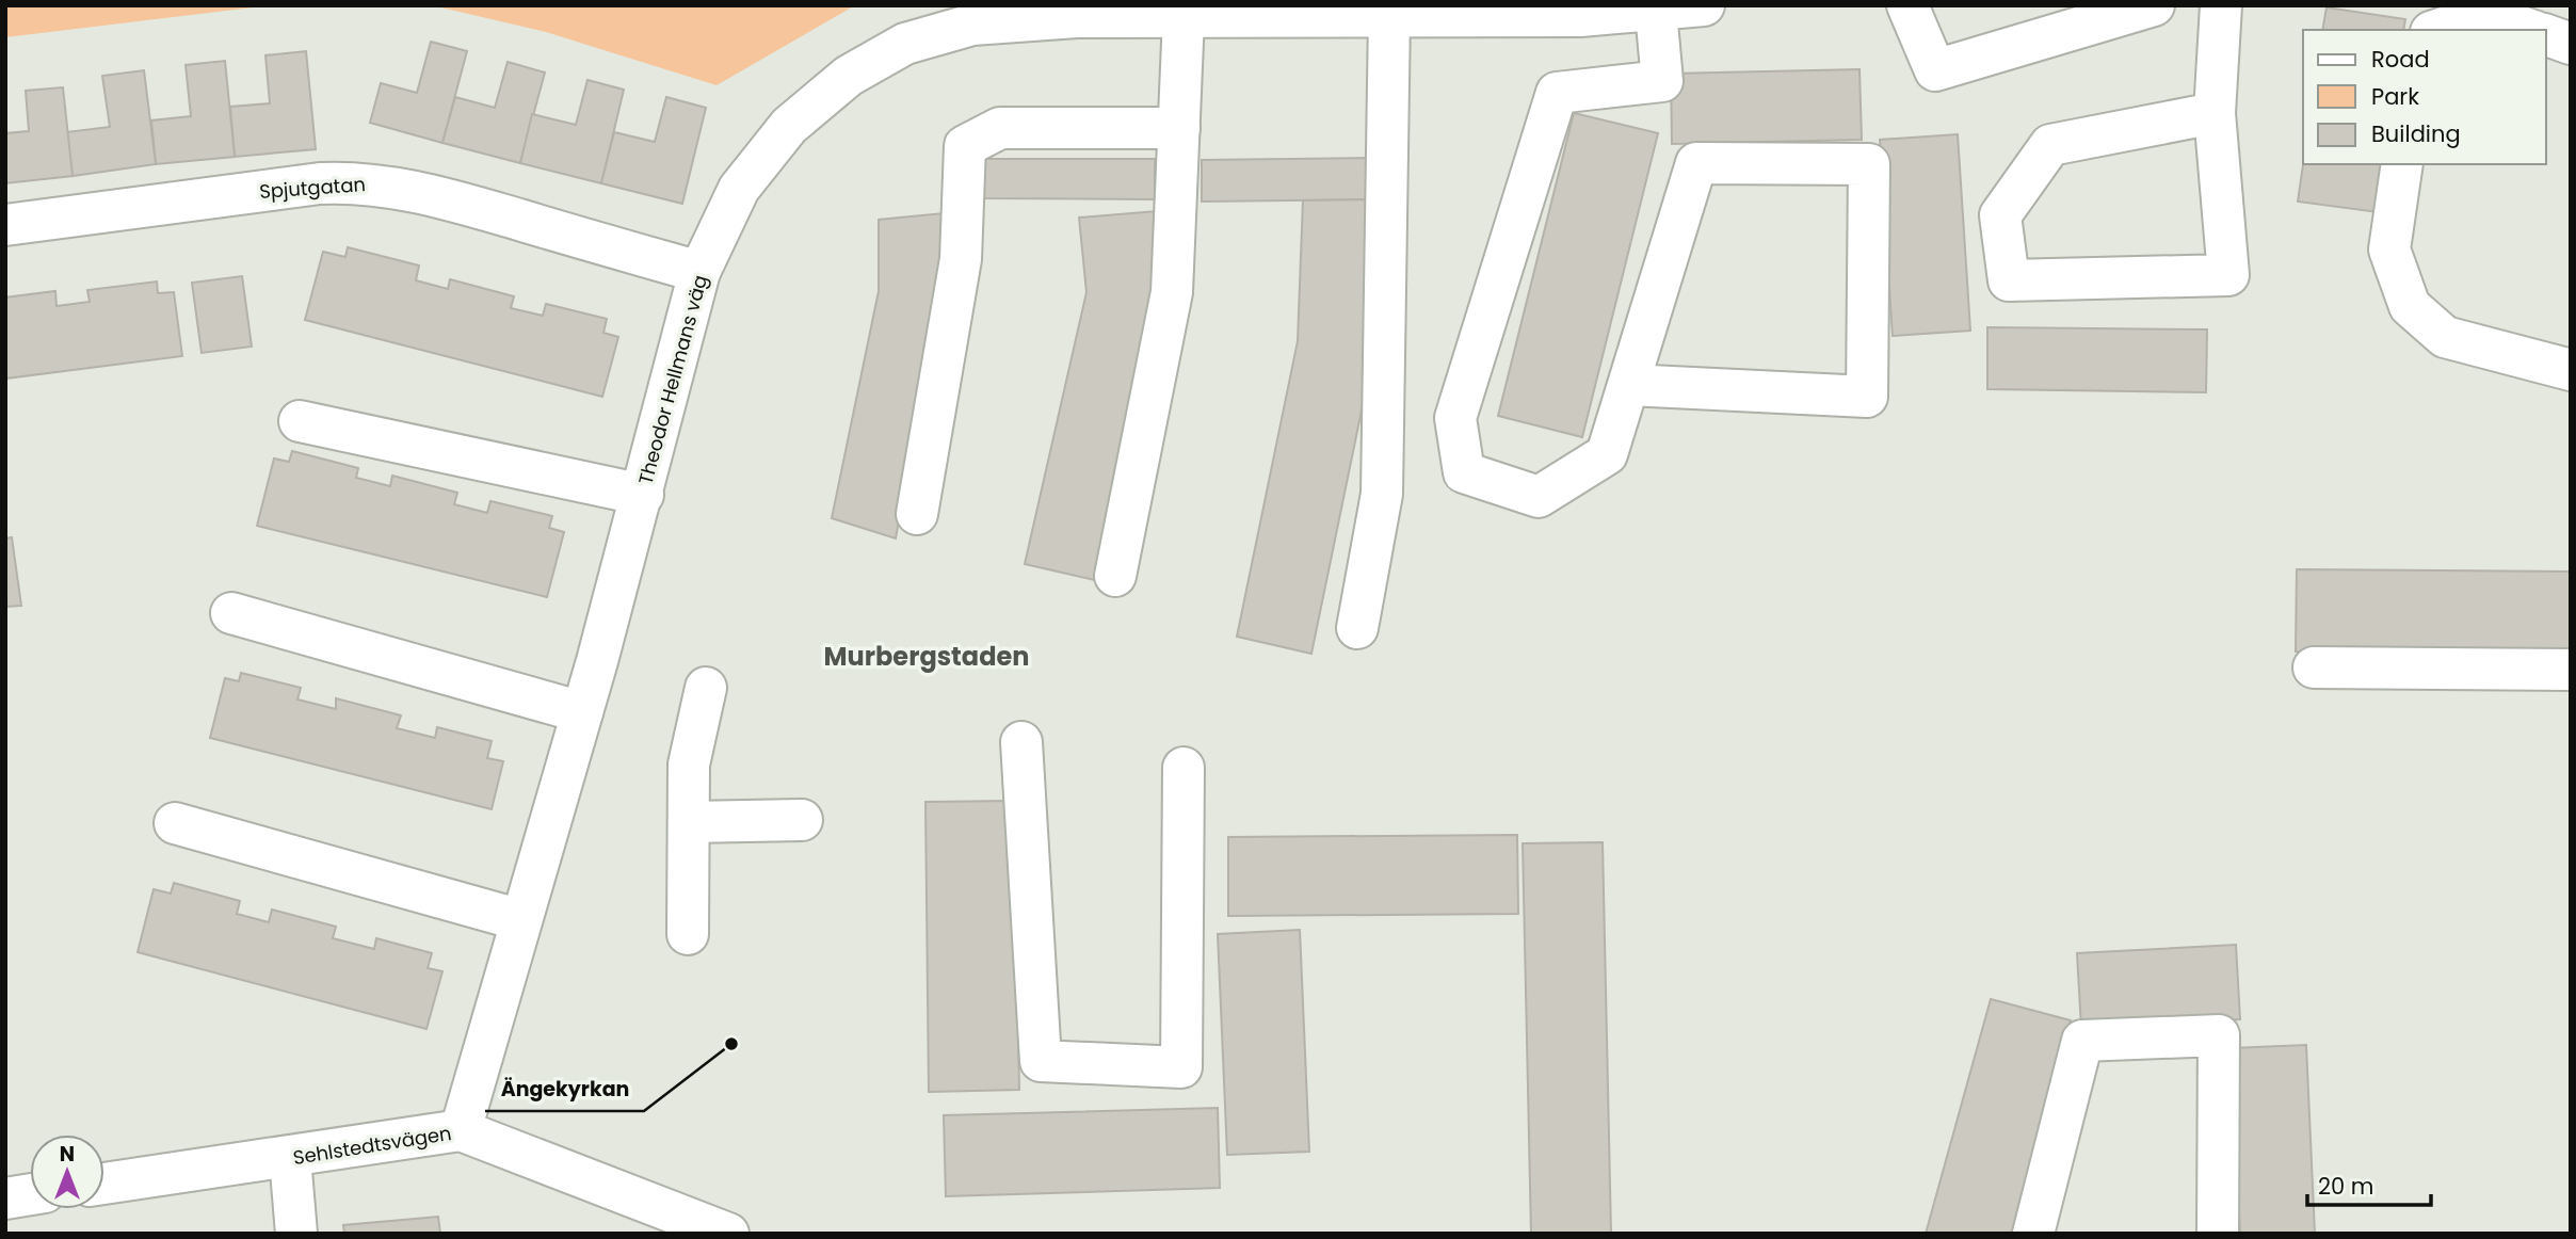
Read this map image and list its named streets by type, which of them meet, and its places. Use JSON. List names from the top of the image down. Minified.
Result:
{"streets":{"street":["Spjutgatan","Theodor Hellmans väg","Sehlstedtsvägen"]},"crossings":[["Spjutgatan","Theodor Hellmans väg"],["Theodor Hellmans väg","Sehlstedtsvägen"]],"districts":["Murbergstaden"],"places":["Ängekyrkan"],"legend":["Road","Park","Building"],"scale_bar":"20 m","north":"top"}
